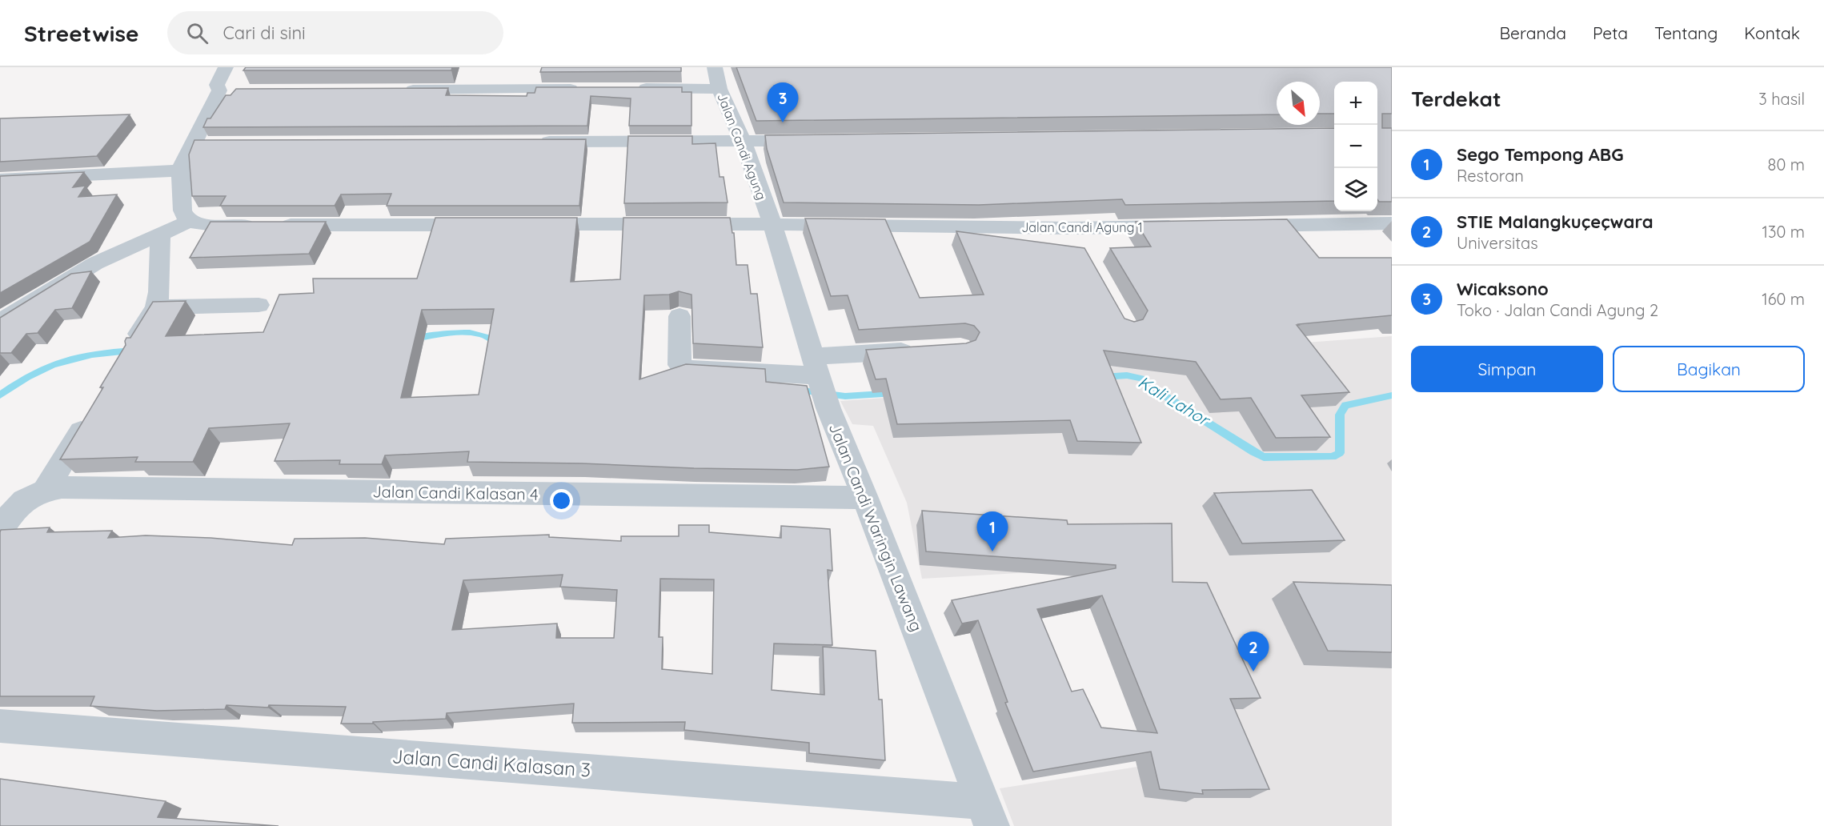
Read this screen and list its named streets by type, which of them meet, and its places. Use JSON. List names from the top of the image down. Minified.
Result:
{"streets":{"street":["Jalan Candi Agung","Jalan Candi Agung 1","Jalan Candi Kalasan 4","Jalan Candi Waringin Lawang","Jalan Candi Kalasan 3"]},"crossings":[["Jalan Candi Agung","Jalan Candi Agung 1"],["Jalan Candi Agung","Jalan Candi Waringin Lawang"],["Jalan Candi Agung 1","Jalan Candi Waringin Lawang"],["Jalan Candi Kalasan 4","Jalan Candi Waringin Lawang"],["Jalan Candi Waringin Lawang","Jalan Candi Kalasan 3"]],"water":["Kali Lahor"],"north":"bottom right","page":{"header":"Streetwise","search":"Cari di sini","nav":["Beranda","Peta","Tentang","Kontak"],"heading":["Terdekat","3 hasil"],"map_buttons":["+","−"],"pins":["3","1","2"],"list":[{"mark":"1","name":"Sego Tempong ABG","note":"Restoran","value":"80 m"},{"mark":"2","name":"STIE Malangkuçeçwara","note":"Universitas","value":"130 m"},{"mark":"3","name":"Wicaksono","note":"Toko · Jalan Candi Agung 2","value":"160 m"}],"buttons":["Simpan","Bagikan"]}}
